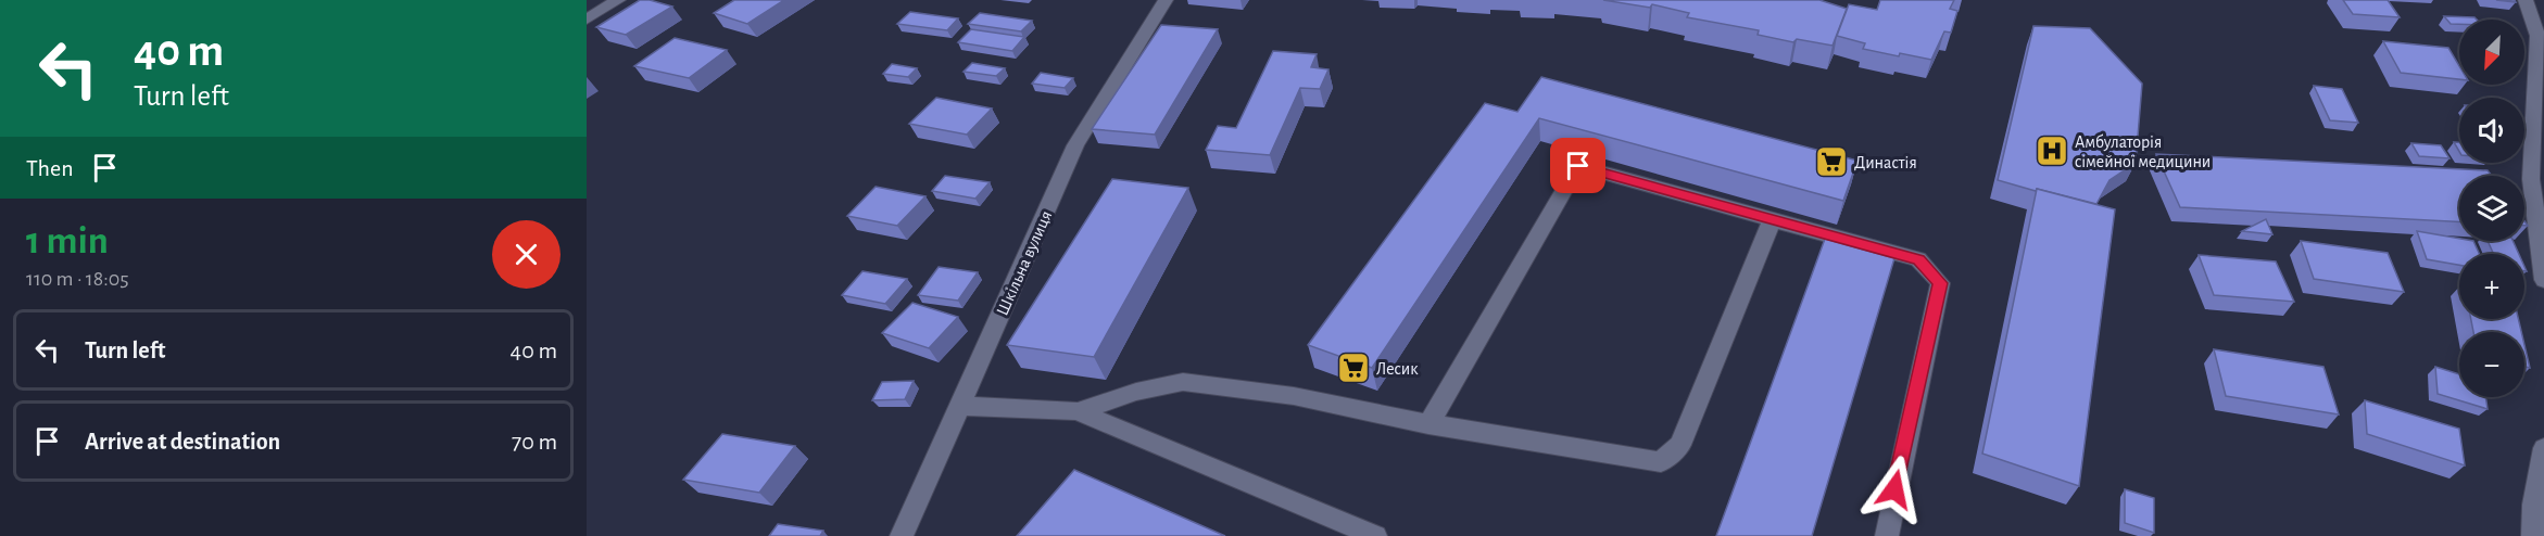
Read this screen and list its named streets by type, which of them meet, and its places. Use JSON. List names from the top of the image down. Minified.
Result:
{"streets":{"street":["Шкільна вулиця"]},"places":{"hospital":["Амбулаторія сімейної медицини"],"supermarket":["Династiя","Лесик"]},"north":"bottom left","page":{"turn":["40 m","Turn left"],"map_buttons":["+","−"],"then":"Then","heading":["1 min","110 m · 18:05"],"list":[{"name":"Turn left","value":"40 m"},{"name":"Arrive at destination","value":"70 m"}]}}
